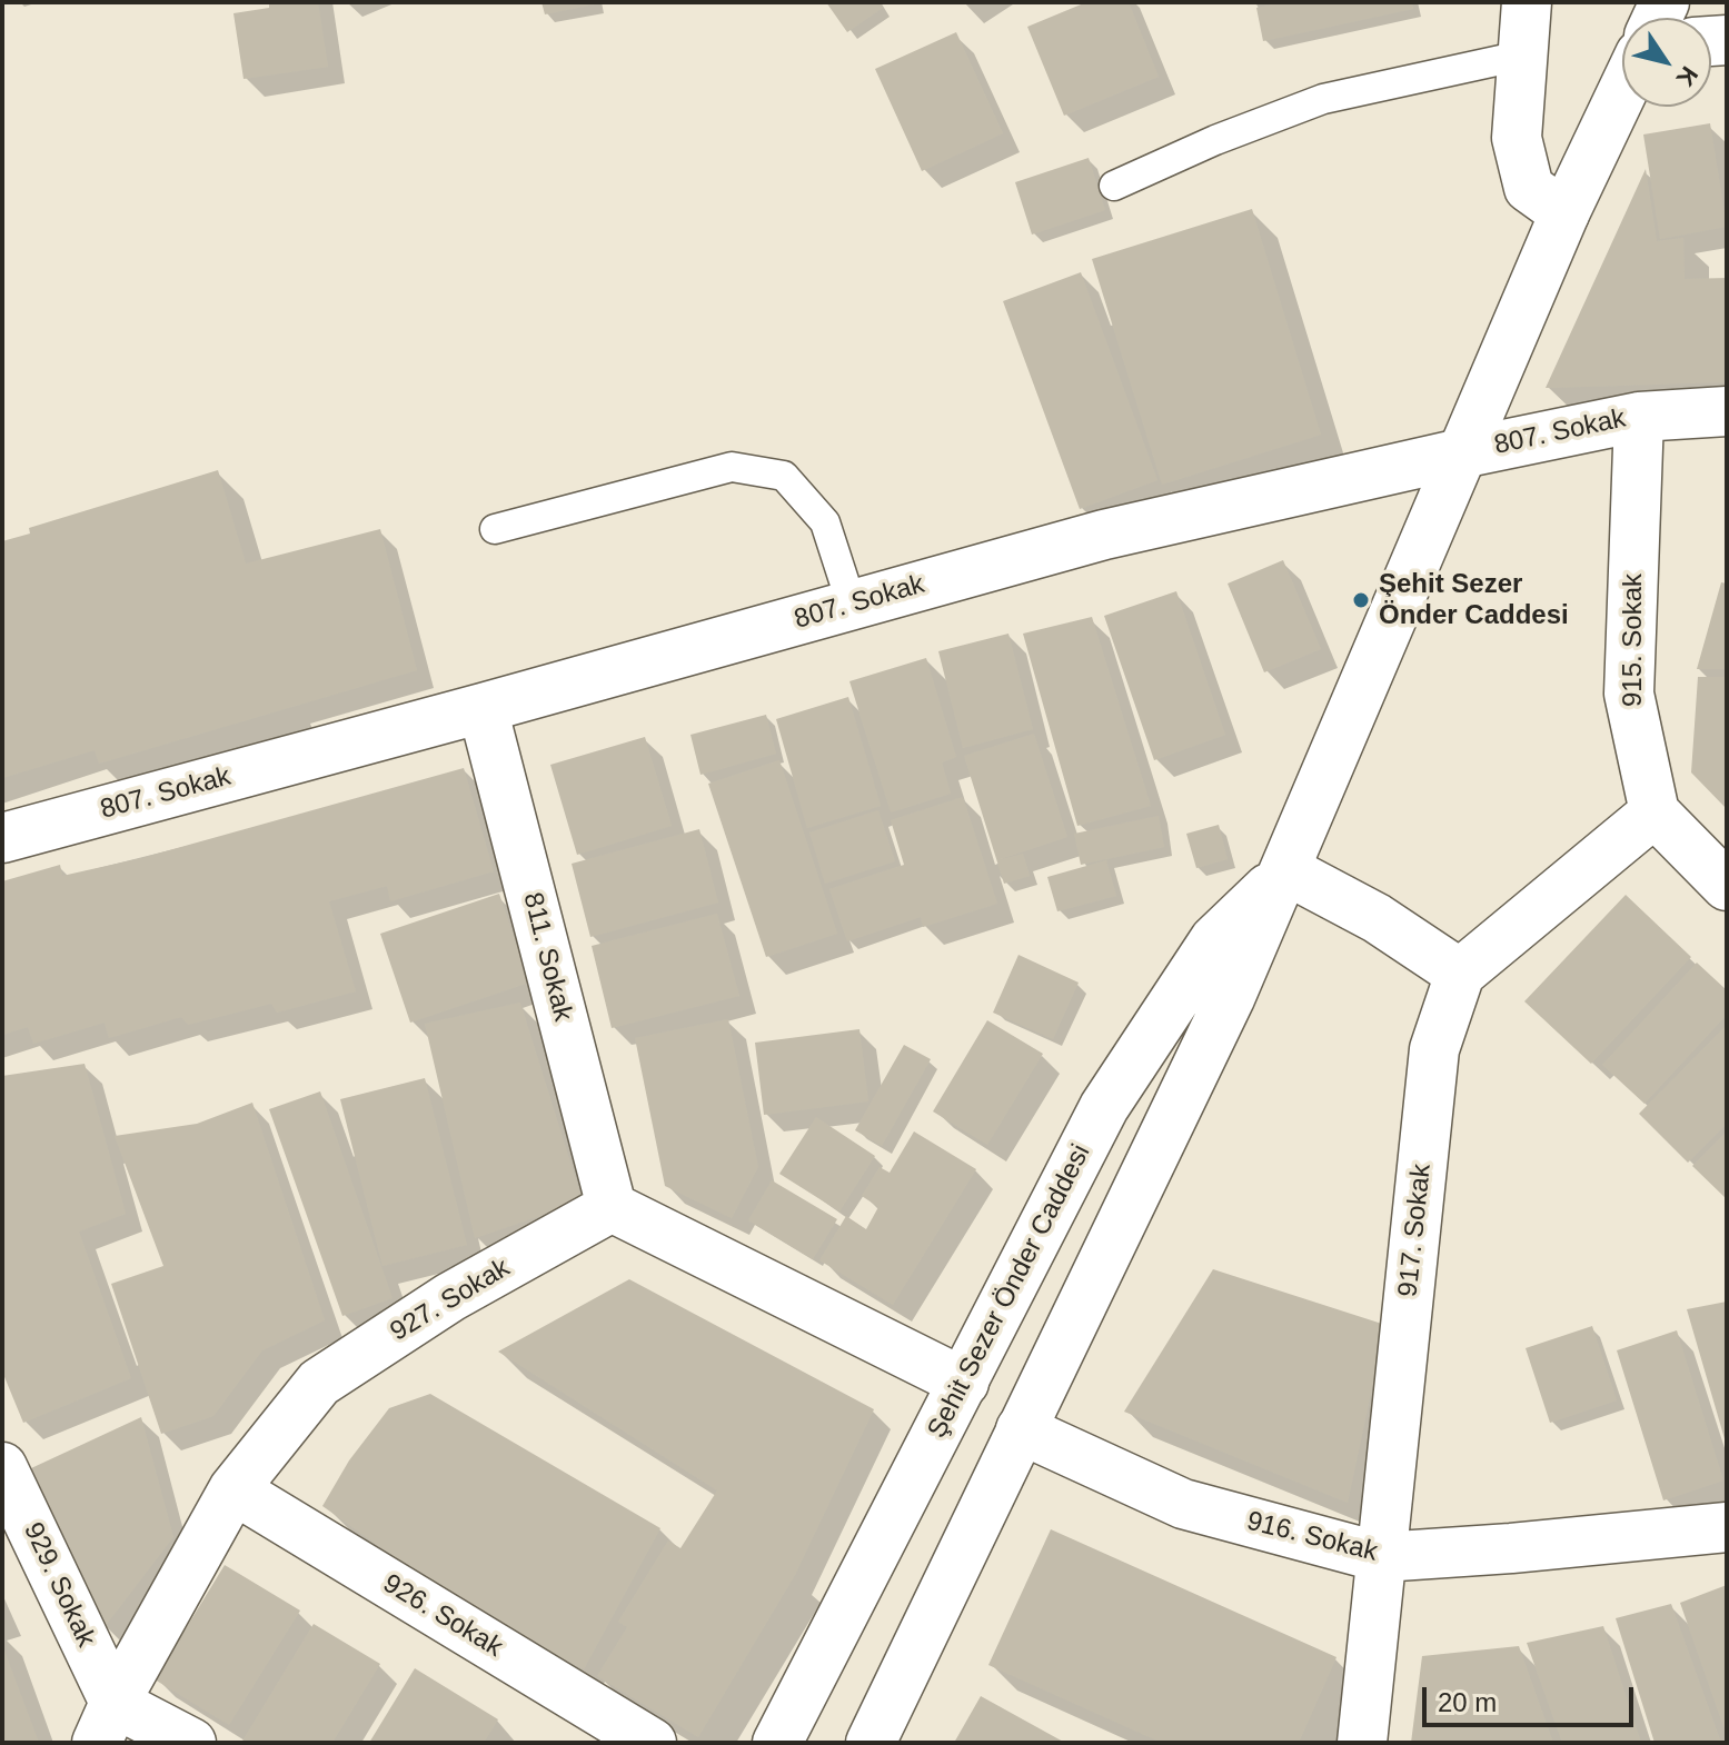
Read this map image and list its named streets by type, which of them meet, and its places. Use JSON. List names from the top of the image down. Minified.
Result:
{"streets":{"street":["807. Sokak","915. Sokak","811. Sokak","917. Sokak","Şehit Sezer Önder Caddesi","927. Sokak","916. Sokak","929. Sokak","926. Sokak"]},"crossings":[["807. Sokak","915. Sokak"],["807. Sokak","811. Sokak"],["807. Sokak","Şehit Sezer Önder Caddesi"],["811. Sokak","927. Sokak"],["917. Sokak","916. Sokak"],["Şehit Sezer Önder Caddesi","916. Sokak"],["927. Sokak","929. Sokak"],["927. Sokak","926. Sokak"]],"places":["Şehit Sezer Önder Caddesi"],"scale_bar":"20 m","north":"bottom right"}
